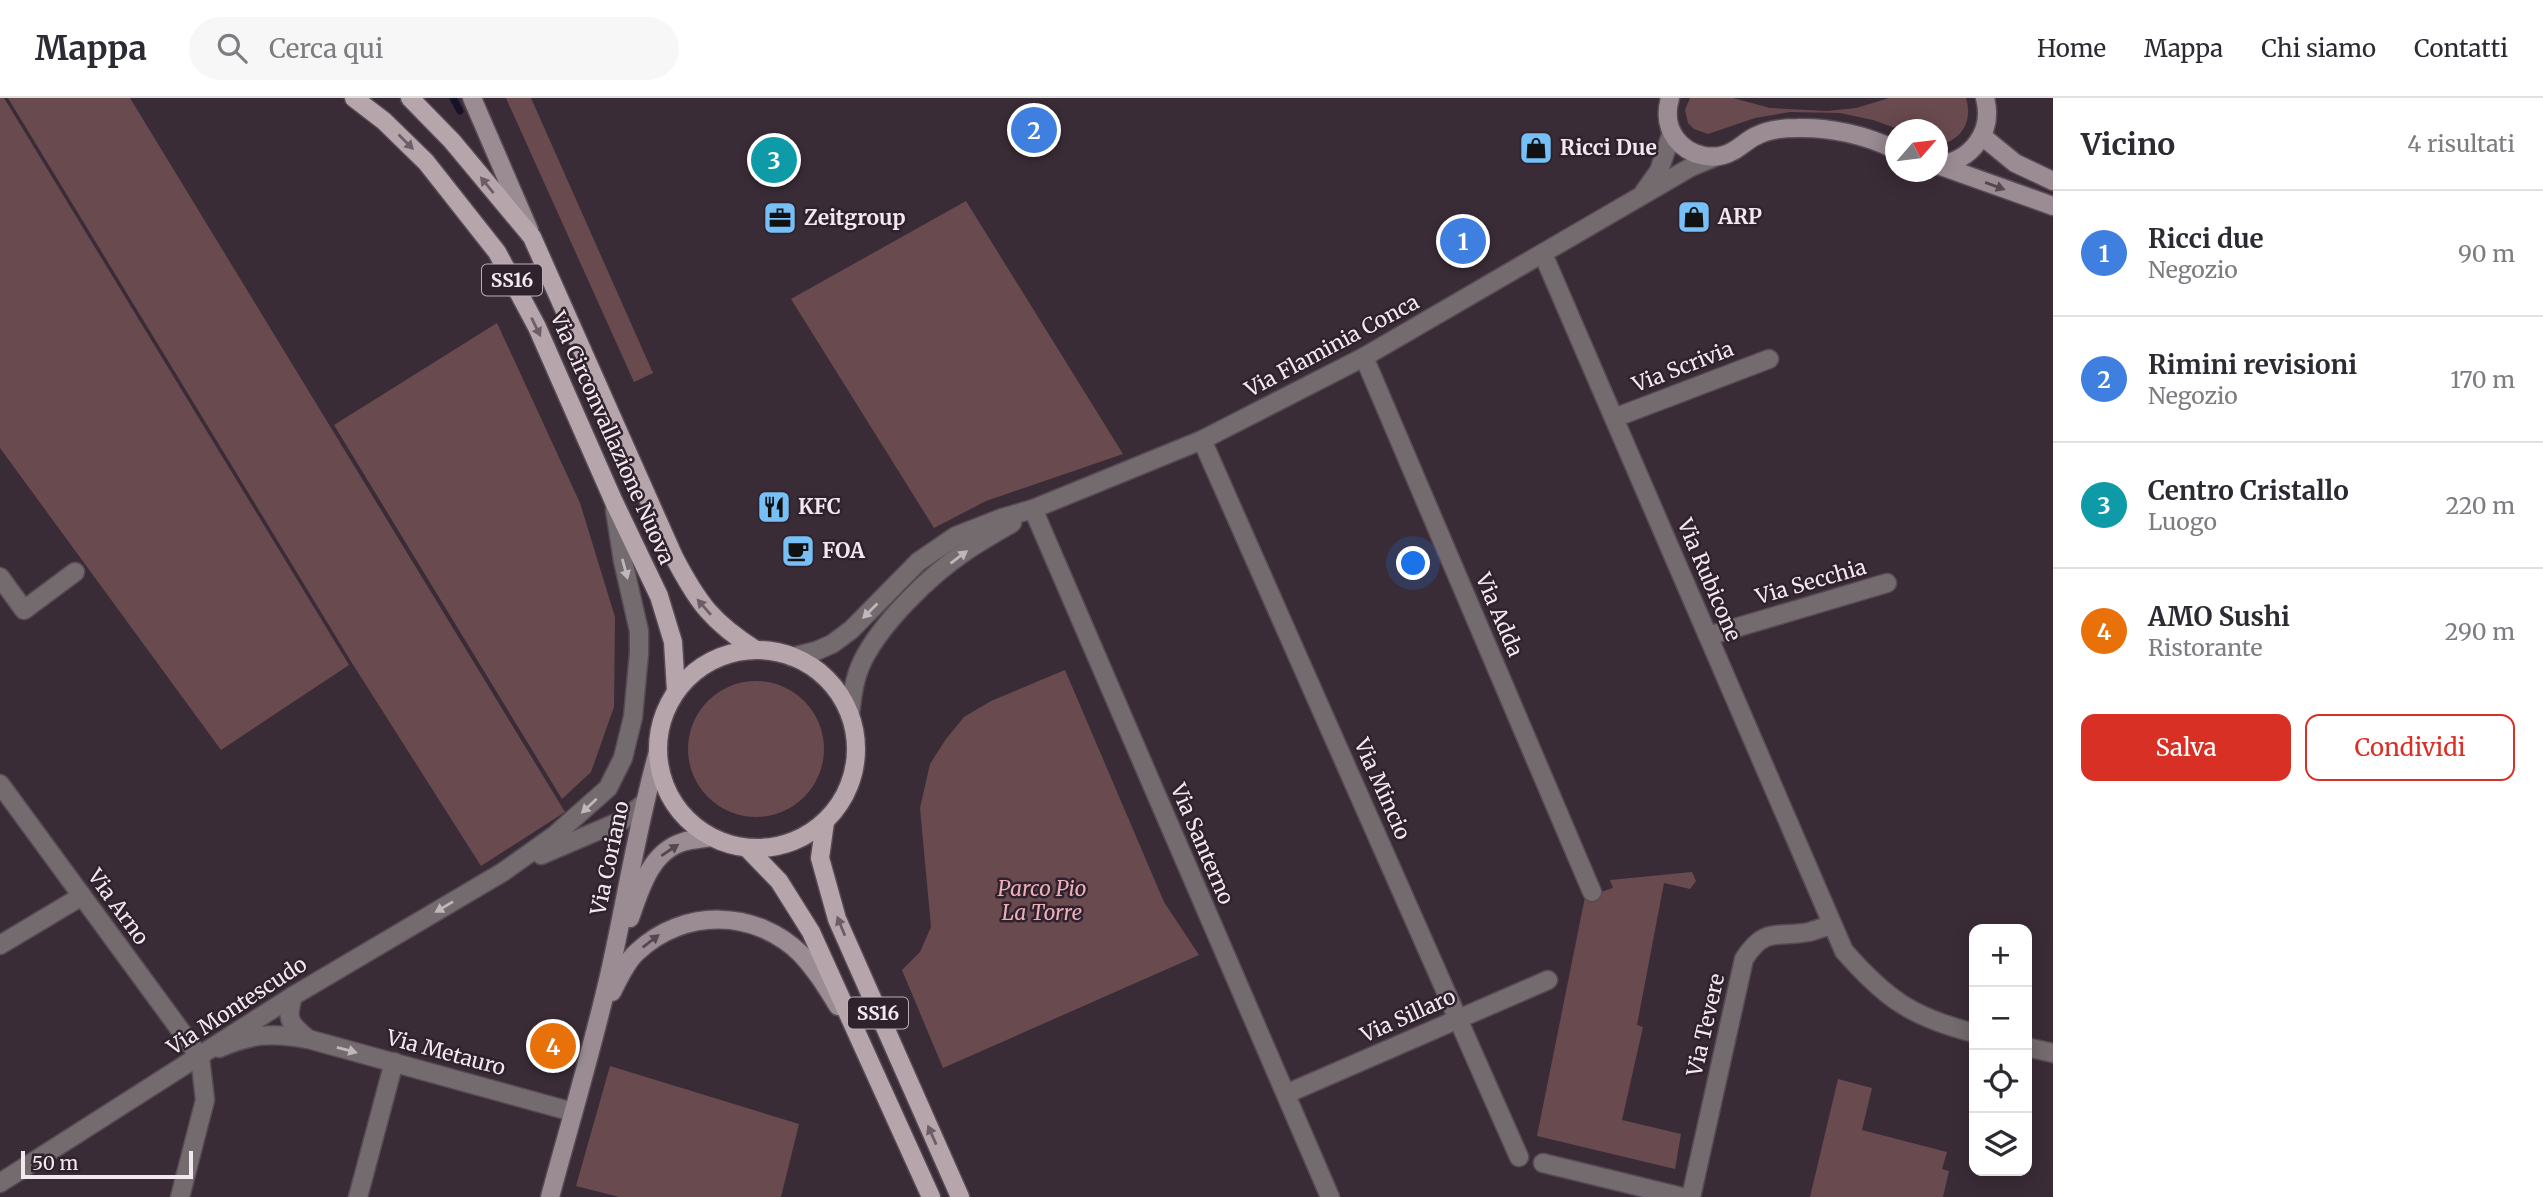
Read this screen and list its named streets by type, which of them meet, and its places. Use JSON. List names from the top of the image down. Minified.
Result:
{"streets":{"main road":["SS16","Via Circonvallazione Nuova","Via Coriano"],"street":["Via Flaminia Conca","Via Scrivia","Via Rubicone","Via Secchia","Via Adda","Via Mincio","Via Santerno","Via Arno","Via Montescudo","Via Sillaro","Via Tevere","Via Metauro"]},"crossings":[["Via Flaminia Conca","Via Circonvallazione Nuova"],["Via Flaminia Conca","Via Rubicone"],["Via Flaminia Conca","Via Adda"],["Via Flaminia Conca","Via Mincio"],["Via Flaminia Conca","Via Santerno"],["Via Flaminia Conca","Via Coriano"],["Via Scrivia","Via Rubicone"],["Via Circonvallazione Nuova","Via Coriano"],["Via Circonvallazione Nuova","Via Montescudo"],["Via Rubicone","Via Secchia"],["Via Rubicone","Via Tevere"],["Via Mincio","Via Sillaro"],["Via Santerno","Via Sillaro"],["Via Coriano","Via Montescudo"],["Via Coriano","Via Metauro"],["Via Arno","Via Montescudo"],["Via Arno","Via Metauro"],["Via Montescudo","Via Metauro"]],"one_way":["Via Montescudo"],"parks":["Parco Pio La Torre"],"places":{"shop":["Ricci Due","ARP"],"office":["Zeitgroup"],"restaurant":["KFC"],"cafe":["FOA"]},"scale_bar":"50 m","north":"top right","page":{"header":"Mappa","search":"Cerca qui","nav":["Home","Mappa","Chi siamo","Contatti"],"heading":["Vicino","4 risultati"],"pins":["2","3","1","4"],"list":[{"mark":"1","name":"Ricci due","note":"Negozio","value":"90 m"},{"mark":"2","name":"Rimini revisioni","note":"Negozio","value":"170 m"},{"mark":"3","name":"Centro Cristallo","note":"Luogo","value":"220 m"},{"mark":"4","name":"AMO Sushi","note":"Ristorante","value":"290 m"}],"buttons":["Salva","Condividi"],"map_buttons":["+","−"],"scale":"50 m"}}
